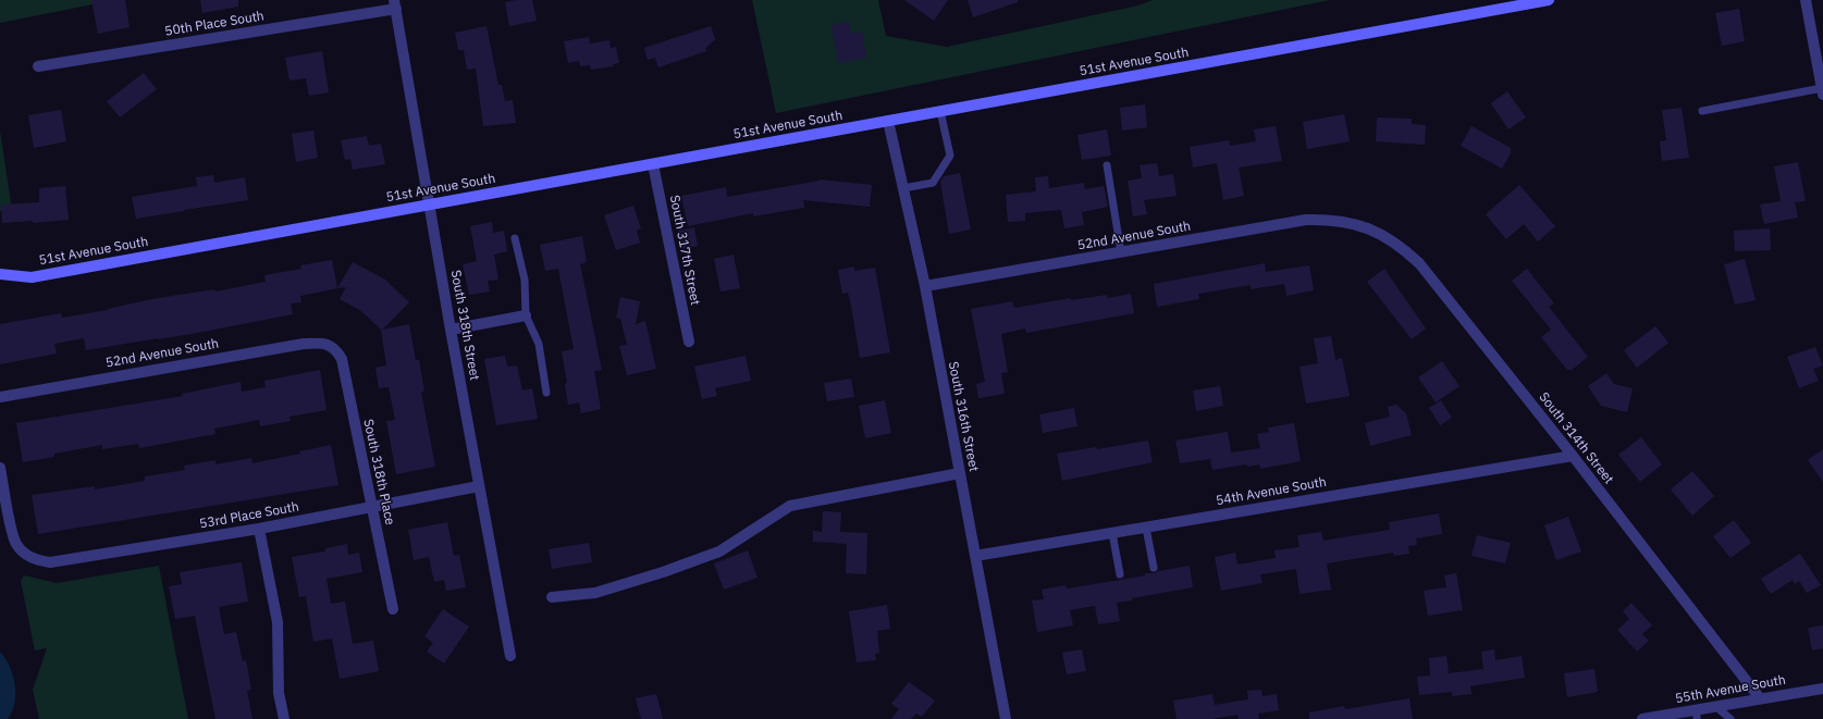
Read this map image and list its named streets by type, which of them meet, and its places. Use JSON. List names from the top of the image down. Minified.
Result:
{"streets":{"main road":["51st Avenue South"],"street":["50th Place South","52nd Avenue South","South 317th Street","South 318th Street","South 316th Street","South 314th Street","South 318th Place","54th Avenue South","53rd Place South","55th Avenue South"]},"crossings":[["50th Place South","South 318th Street"],["51st Avenue South","South 317th Street"],["51st Avenue South","South 318th Street"],["51st Avenue South","South 316th Street"],["52nd Avenue South","South 316th Street"],["52nd Avenue South","South 314th Street"],["52nd Avenue South","South 318th Place"],["South 318th Street","53rd Place South"],["South 316th Street","54th Avenue South"],["South 314th Street","54th Avenue South"],["South 314th Street","55th Avenue South"],["South 318th Place","53rd Place South"]]}
